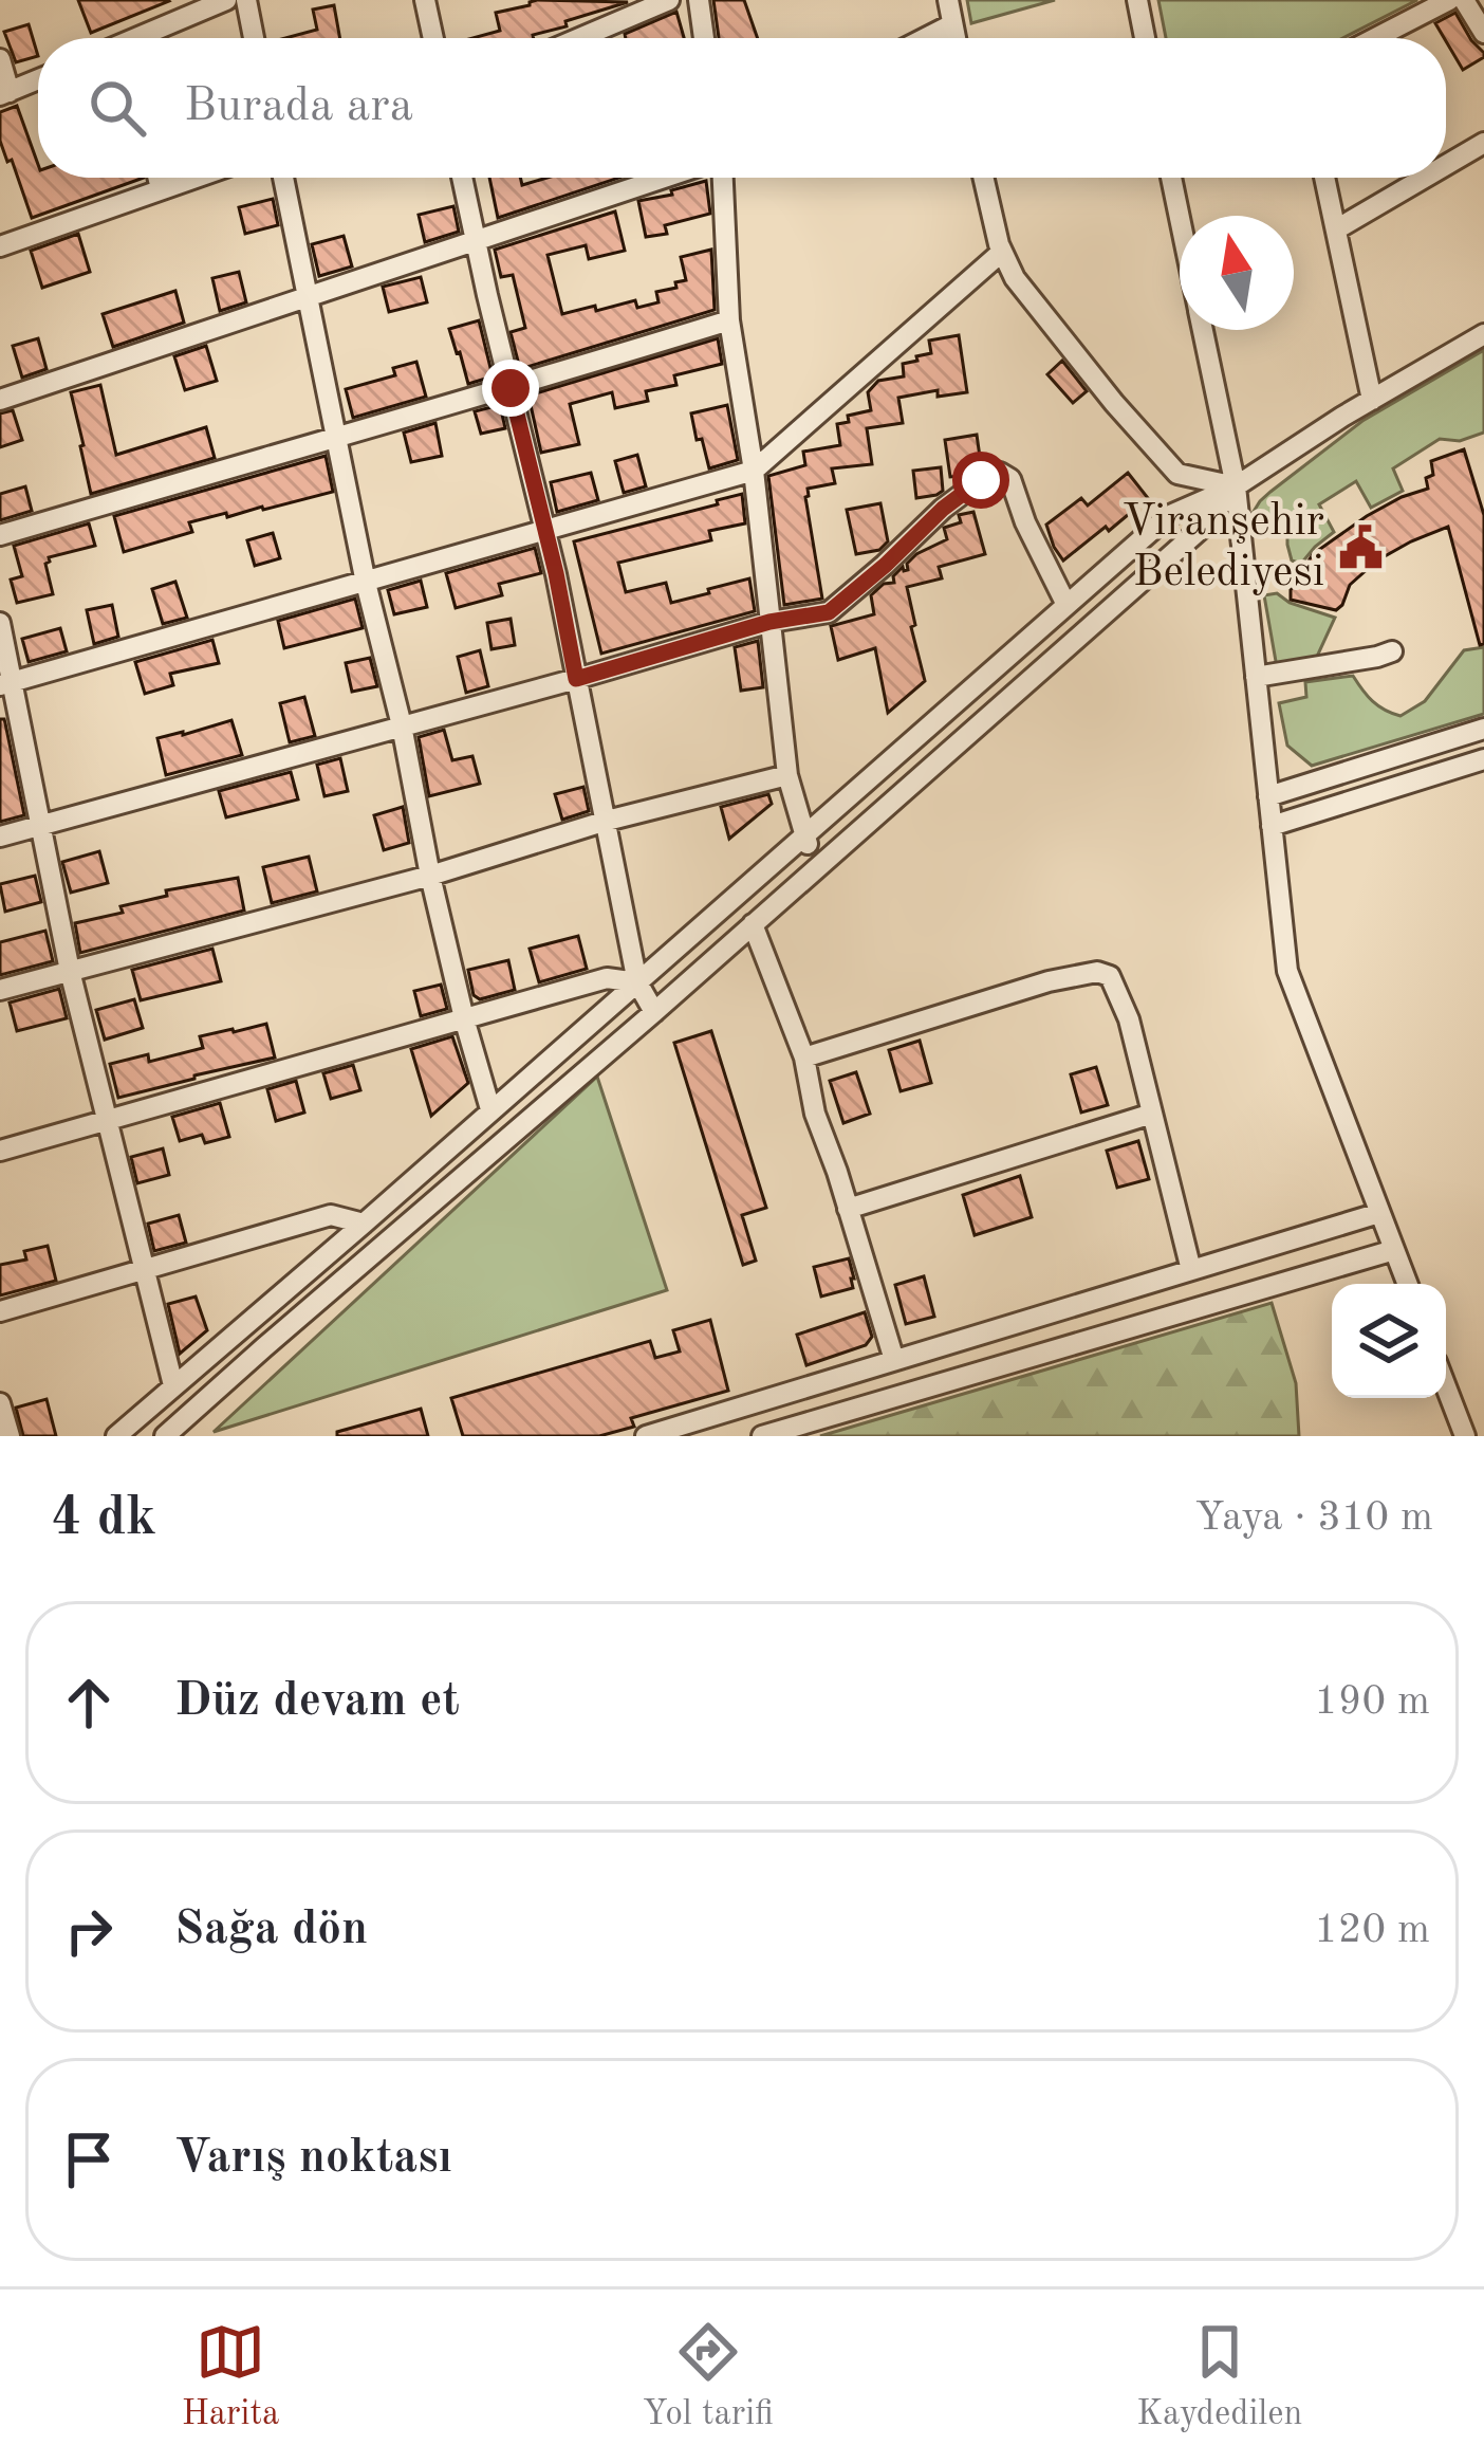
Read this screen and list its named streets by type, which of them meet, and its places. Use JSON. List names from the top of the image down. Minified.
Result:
{"places":{"public building":["Viranşehir Belediyesi"]},"north":"top","page":{"search":"Burada ara","heading":["4 dk","Yaya · 310 m"],"list":[["Düz devam et","190 m"],["Sağa dön","120 m"],"Varış noktası"],"nav":["Harita","Yol tarifi","Kaydedilen"]}}
